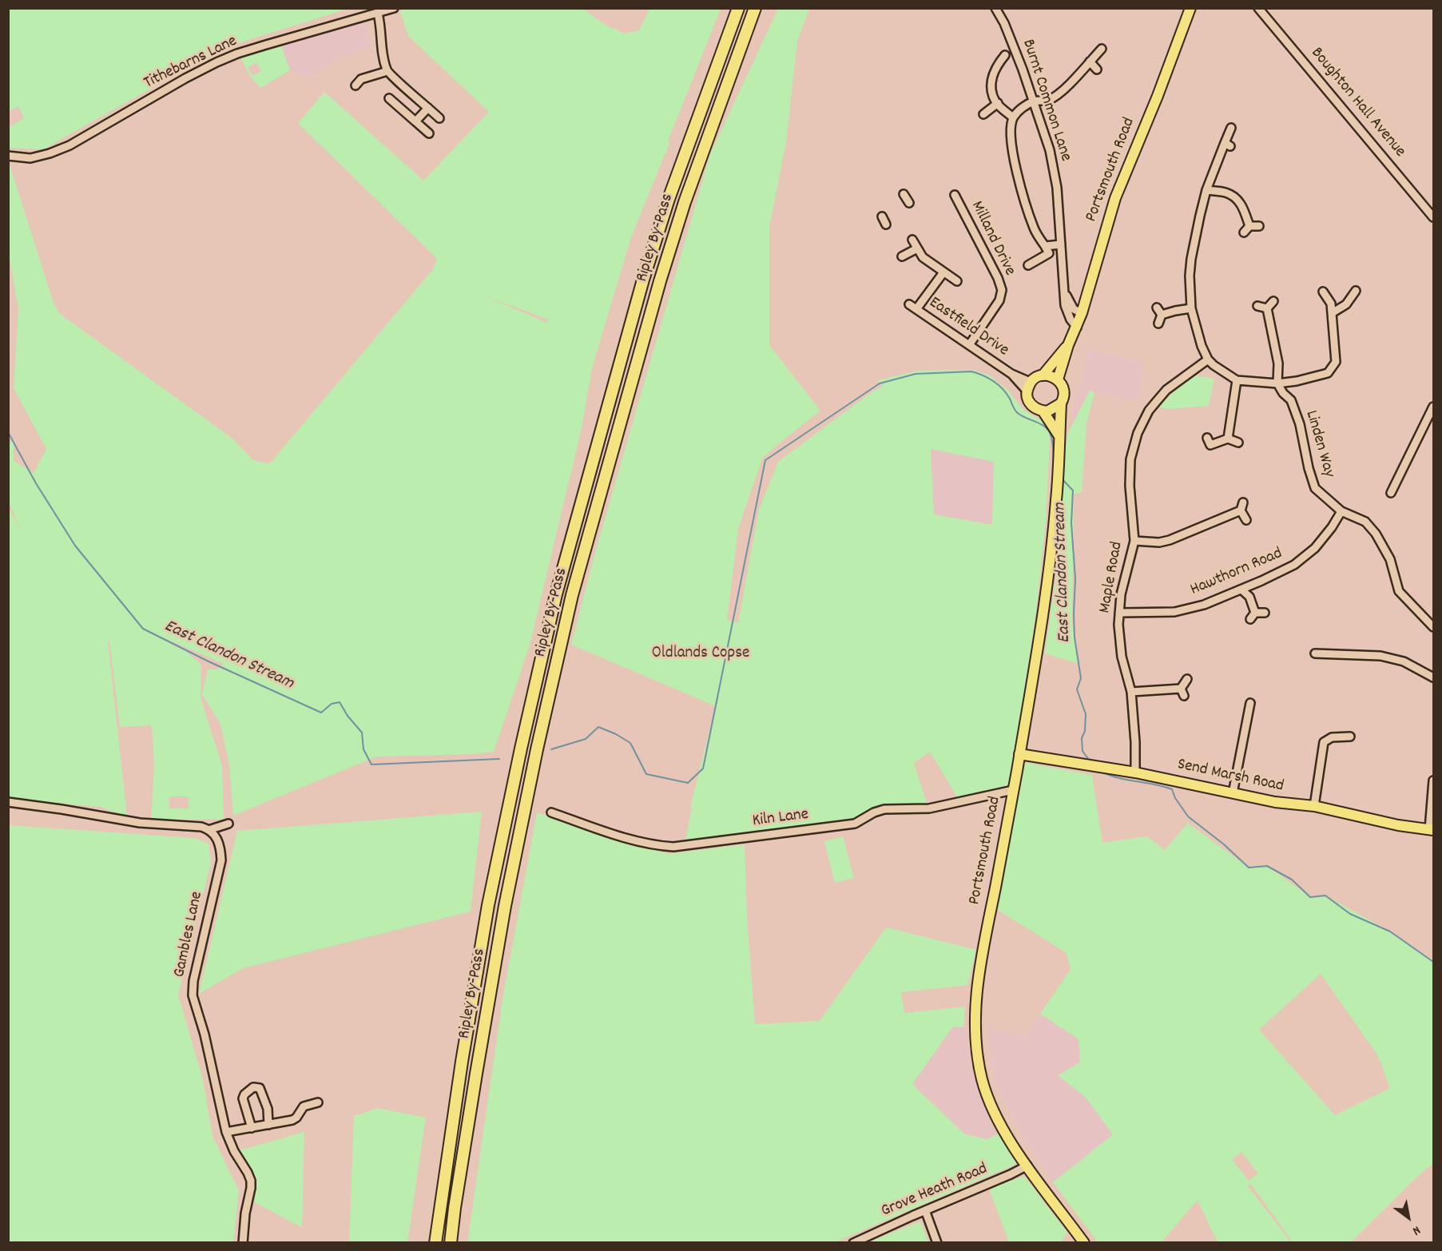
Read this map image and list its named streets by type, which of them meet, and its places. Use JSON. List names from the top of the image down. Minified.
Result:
{"streets":{"highway":["Ripley By-Pass"],"main road":["Portsmouth Road","Send Marsh Road"],"street":["Tithebarns Lane","Burnt Common Lane","Boughton Hall Avenue","Milland Drive","Eastfield Drive","Linden Way","Hawthorn Road","Maple Road","Kiln Lane","Gambles Lane","Grove Heath Road"]},"crossings":[["Burnt Common Lane","Portsmouth Road"],["Portsmouth Road","Eastfield Drive"],["Portsmouth Road","Send Marsh Road"],["Portsmouth Road","Kiln Lane"],["Portsmouth Road","Grove Heath Road"],["Milland Drive","Eastfield Drive"],["Linden Way","Hawthorn Road"],["Hawthorn Road","Maple Road"],["Maple Road","Send Marsh Road"]],"water":["East Clandon Stream"],"parks":["Oldlands Copse"],"north":"bottom right"}
